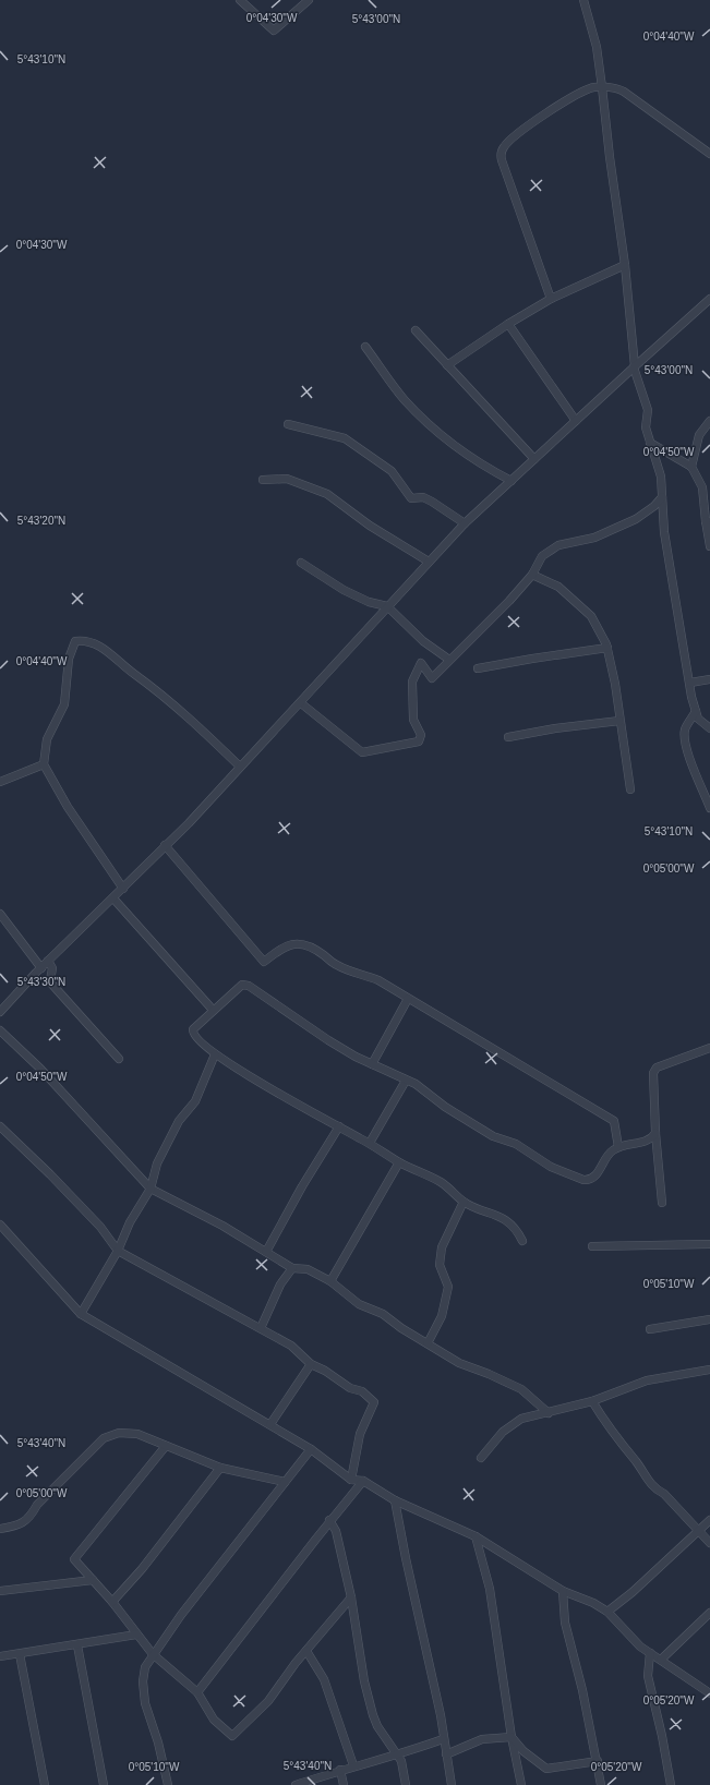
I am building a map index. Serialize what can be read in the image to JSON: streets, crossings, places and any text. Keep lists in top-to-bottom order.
{
  "coordinates": [
    "0°04'30\"W",
    "5°43'00\"N",
    "0°04'40\"W",
    "5°43'10\"N",
    "0°04'50\"W",
    "5°43'20\"N",
    "0°05'00\"W",
    "5°43'30\"N",
    "0°05'10\"W",
    "5°43'40\"N",
    "0°05'20\"W"
  ]
}
